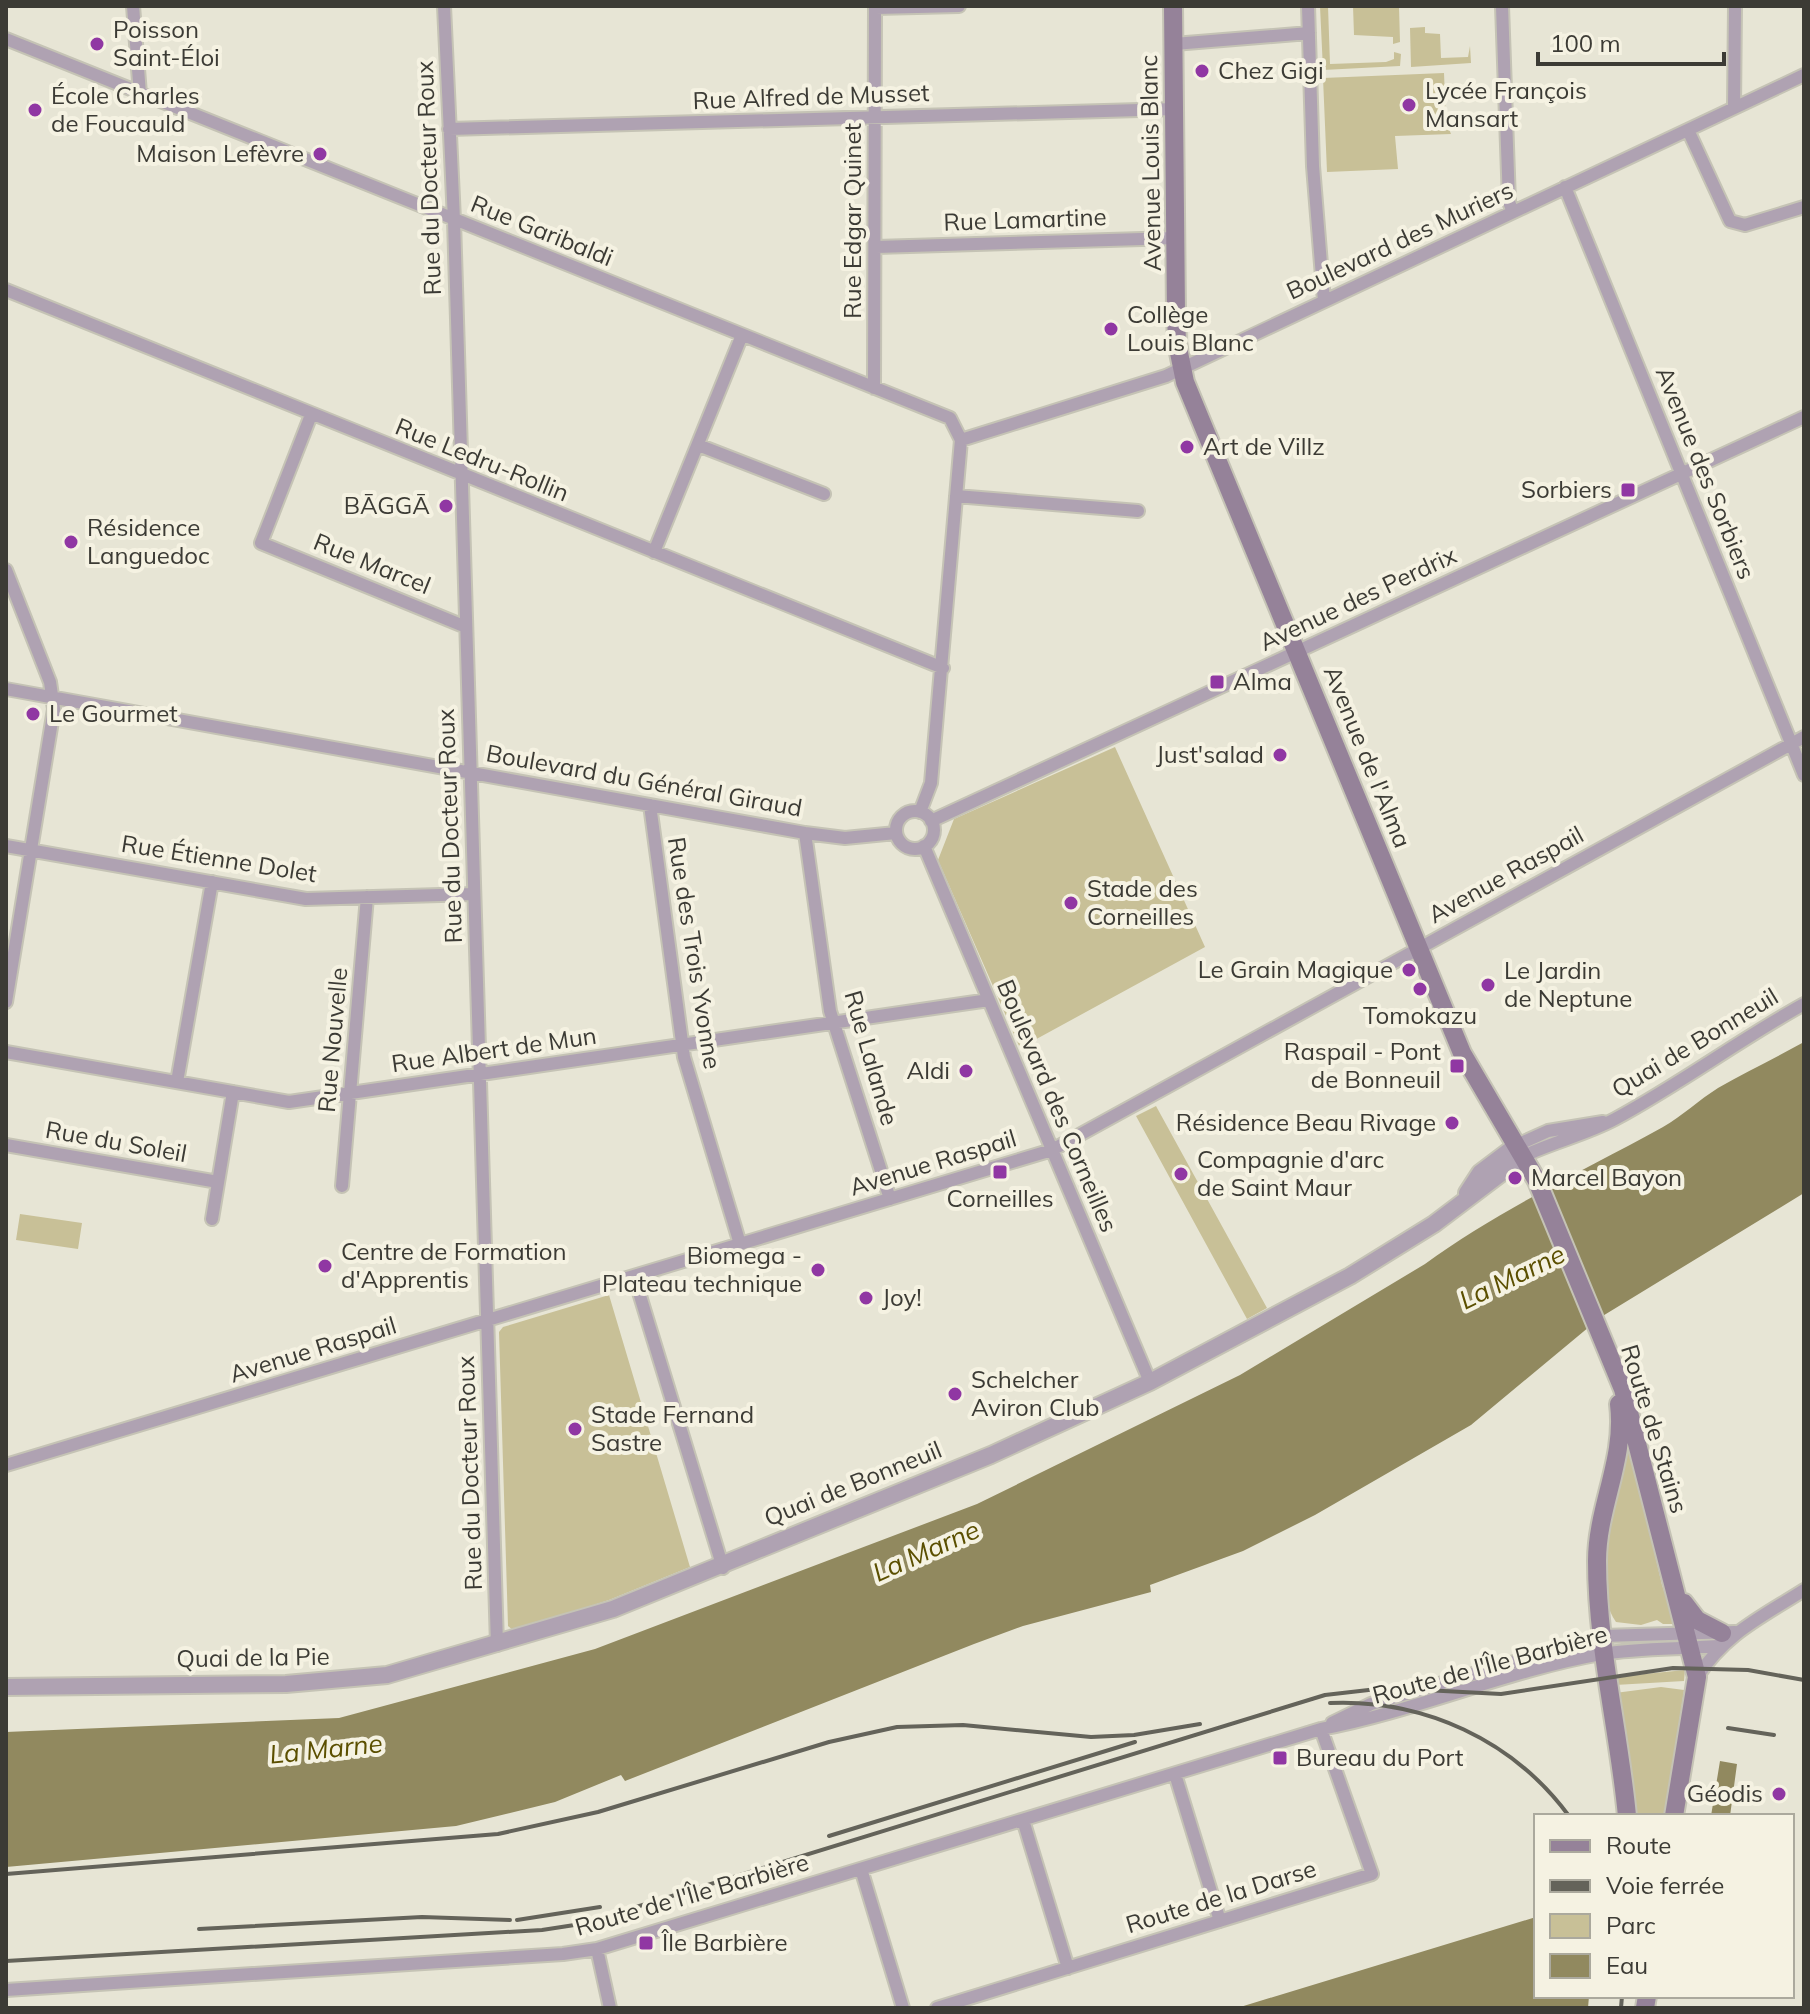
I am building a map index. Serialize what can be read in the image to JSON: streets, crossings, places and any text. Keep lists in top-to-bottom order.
{
  "streets": {
    "main road": ["Avenue Louis Blanc", "Avenue de l'Alma", "Route de Stains"],
    "street": [
      "Rue Alfred de Musset",
      "Rue du Docteur Roux",
      "Rue Lamartine",
      "Rue Edgar Quinet",
      "Rue Garibaldi",
      "Boulevard des Muriers",
      "Rue Ledru-Rollin",
      "Avenue des Sorbiers",
      "Rue Marcel",
      "Avenue des Perdrix",
      "Boulevard du Général Giraud",
      "Rue Étienne Dolet",
      "Avenue Raspail",
      "Rue des Trois Yvonne",
      "Rue Nouvelle",
      "Quai de Bonneuil",
      "Rue Albert de Mun",
      "Rue Lalande",
      "Boulevard des Corneilles",
      "Rue du Soleil",
      "Quai de la Pie",
      "Route de l'Île Barbière",
      "Route de la Darse"
    ]
  },
  "crossings": [
    ["Rue Alfred de Musset", "Avenue Louis Blanc"],
    ["Rue Alfred de Musset", "Rue du Docteur Roux"],
    ["Rue Alfred de Musset", "Rue Edgar Quinet"],
    ["Avenue Louis Blanc", "Rue Lamartine"],
    ["Avenue Louis Blanc", "Boulevard des Muriers"],
    ["Avenue Louis Blanc", "Avenue de l'Alma"],
    ["Rue du Docteur Roux", "Rue Garibaldi"],
    ["Rue du Docteur Roux", "Rue Ledru-Rollin"],
    ["Rue du Docteur Roux", "Rue Marcel"],
    ["Rue du Docteur Roux", "Boulevard du Général Giraud"],
    ["Rue du Docteur Roux", "Rue Étienne Dolet"],
    ["Rue du Docteur Roux", "Avenue Raspail"],
    ["Rue du Docteur Roux", "Quai de Bonneuil"],
    ["Rue du Docteur Roux", "Rue Albert de Mun"],
    ["Rue du Docteur Roux", "Quai de la Pie"],
    ["Rue Lamartine", "Rue Edgar Quinet"],
    ["Rue Edgar Quinet", "Rue Garibaldi"],
    ["Rue Garibaldi", "Boulevard des Muriers"],
    ["Boulevard des Muriers", "Avenue des Sorbiers"],
    ["Boulevard des Muriers", "Avenue de l'Alma"],
    ["Rue Ledru-Rollin", "Rue Marcel"],
    ["Avenue des Sorbiers", "Avenue des Perdrix"],
    ["Avenue des Sorbiers", "Avenue Raspail"],
    ["Avenue des Perdrix", "Avenue de l'Alma"],
    ["Avenue des Perdrix", "Boulevard du Général Giraud"],
    ["Avenue des Perdrix", "Boulevard des Corneilles"],
    ["Avenue de l'Alma", "Avenue Raspail"],
    ["Avenue de l'Alma", "Quai de Bonneuil"],
    ["Avenue de l'Alma", "Route de Stains"],
    ["Boulevard du Général Giraud", "Rue des Trois Yvonne"],
    ["Boulevard du Général Giraud", "Rue Lalande"],
    ["Boulevard du Général Giraud", "Boulevard des Corneilles"],
    ["Rue Étienne Dolet", "Rue Nouvelle"],
    ["Avenue Raspail", "Rue des Trois Yvonne"],
    ["Avenue Raspail", "Rue Lalande"],
    ["Avenue Raspail", "Boulevard des Corneilles"],
    ["Rue des Trois Yvonne", "Rue Albert de Mun"],
    ["Rue Nouvelle", "Rue Albert de Mun"],
    ["Quai de Bonneuil", "Boulevard des Corneilles"],
    ["Quai de Bonneuil", "Quai de la Pie"],
    ["Rue Albert de Mun", "Rue Lalande"],
    ["Rue Albert de Mun", "Boulevard des Corneilles"],
    ["Route de Stains", "Route de l'Île Barbière"],
    ["Route de l'Île Barbière", "Route de la Darse"]
  ],
  "water": ["La Marne"],
  "places": {
    "other": [
      "Poisson Saint-Éloi",
      "Chez Gigi",
      "Lycée François Mansart",
      "École Charles de Foucauld",
      "Maison Lefèvre",
      "Collège Louis Blanc",
      "Art de Villz",
      "BĀGGĀ",
      "Résidence Languedoc",
      "Le Gourmet",
      "Just'salad",
      "Stade des Corneilles",
      "Le Grain Magique",
      "Le Jardin de Neptune",
      "Tomokazu",
      "Aldi",
      "Résidence Beau Rivage",
      "Compagnie d'arc de Saint Maur",
      "Marcel Bayon",
      "Centre de Formation d'Apprentis",
      "Biomega - Plateau technique",
      "Joy!",
      "Schelcher Aviron Club",
      "Stade Fernand Sastre",
      "Géodis"
    ],
    "transit": [
      "Sorbiers",
      "Alma",
      "Raspail - Pont de Bonneuil",
      "Corneilles",
      "Bureau du Port",
      "Île Barbière"
    ]
  },
  "legend": [
    "Route",
    "Voie ferrée",
    "Parc",
    "Eau"
  ],
  "scale_bar": "100 m"
}
